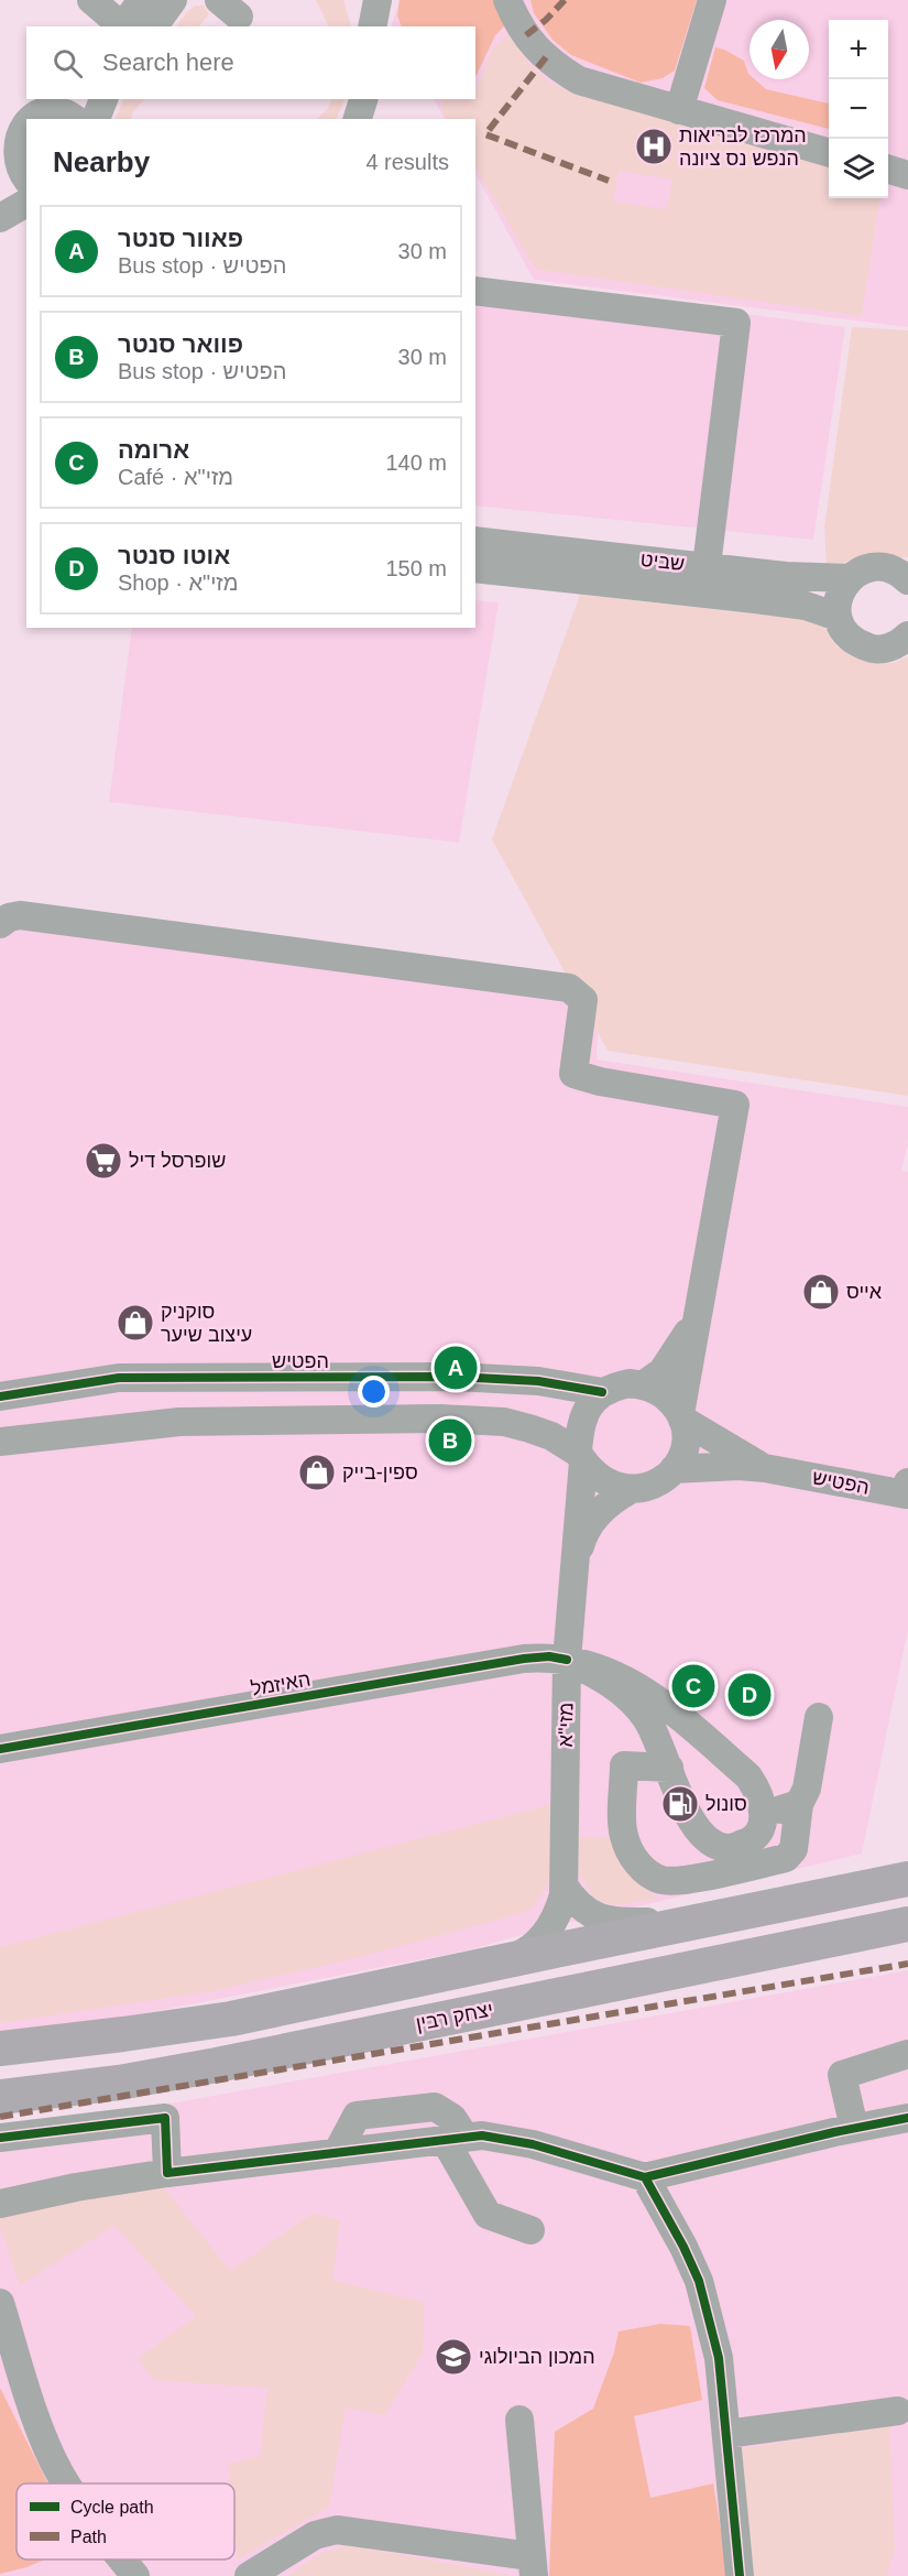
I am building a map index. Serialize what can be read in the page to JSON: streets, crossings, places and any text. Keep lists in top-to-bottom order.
{
  "streets": {
    "main road": ["יצחק רבין"],
    "street": [
      "שביט",
      "הפטיש",
      "האיזמל",
      "מזי\"א"
    ]
  },
  "crossings": [
    ["הפטיש", "מזי\"א"],
    ["האיזמל", "מזי\"א"]
  ],
  "places": {
    "hospital": ["המרכז לבריאות הנפש נס ציונה"],
    "supermarket": ["שופרסל דיל"],
    "shop": ["אייס", "סוקניק עיצוב שיער", "ספין-בייק"],
    "fuel station": ["סונול"],
    "school or university": ["המכון הביולוגי"]
  },
  "legend": ["Cycle path", "Path"],
  "north": "bottom",
  "page": {
    "map_buttons": ["+", "−"],
    "search": "Search here",
    "heading": ["Nearby", "4 results"],
    "list": [
      {
        "mark": "A",
        "name": "פאוור סנטר",
        "note": "Bus stop · הפטיש",
        "value": "30 m"
      },
      {
        "mark": "B",
        "name": "פוואר סנטר",
        "note": "Bus stop · הפטיש",
        "value": "30 m"
      },
      {
        "mark": "C",
        "name": "ארומה",
        "note": "Café · מזי\"א",
        "value": "140 m"
      },
      {
        "mark": "D",
        "name": "אוטו סנטר",
        "note": "Shop · מזי\"א",
        "value": "150 m"
      }
    ],
    "pins": [
      "A",
      "B",
      "C",
      "D"
    ]
  }
}
